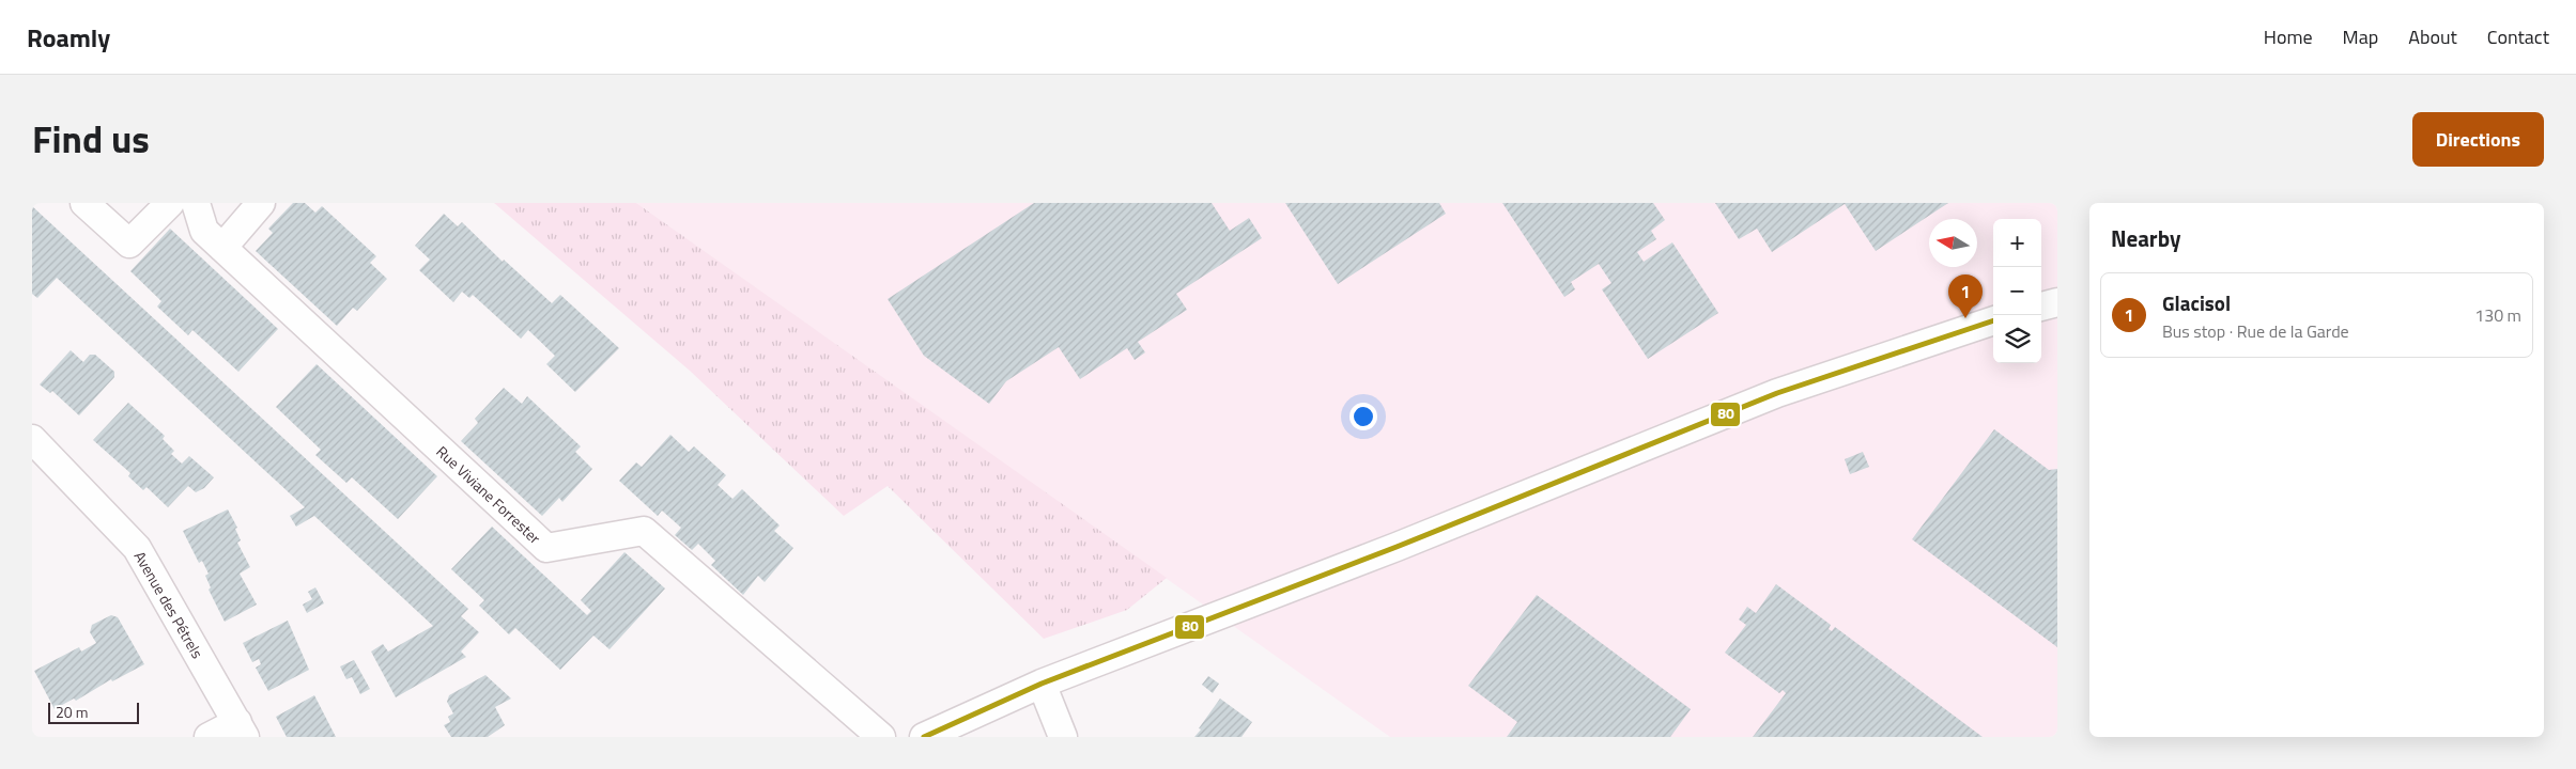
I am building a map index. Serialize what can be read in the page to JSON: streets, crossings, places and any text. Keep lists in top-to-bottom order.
{
  "streets": {
    "street": ["Rue Viviane Forrester", "Avenue des Pétrels"]
  },
  "lines": ["transit line 80"],
  "scale_bar": "20 m",
  "north": "left",
  "page": {
    "header": "Roamly",
    "nav": [
      "Home",
      "Map",
      "About",
      "Contact"
    ],
    "title": "Find us",
    "buttons": "Directions",
    "heading": "Nearby",
    "map_buttons": ["+", "−"],
    "list": [
      {
        "mark": "1",
        "name": "Glacisol",
        "note": "Bus stop · Rue de la Garde",
        "value": "130 m"
      }
    ],
    "pins": "1",
    "scale": "20 m"
  }
}
